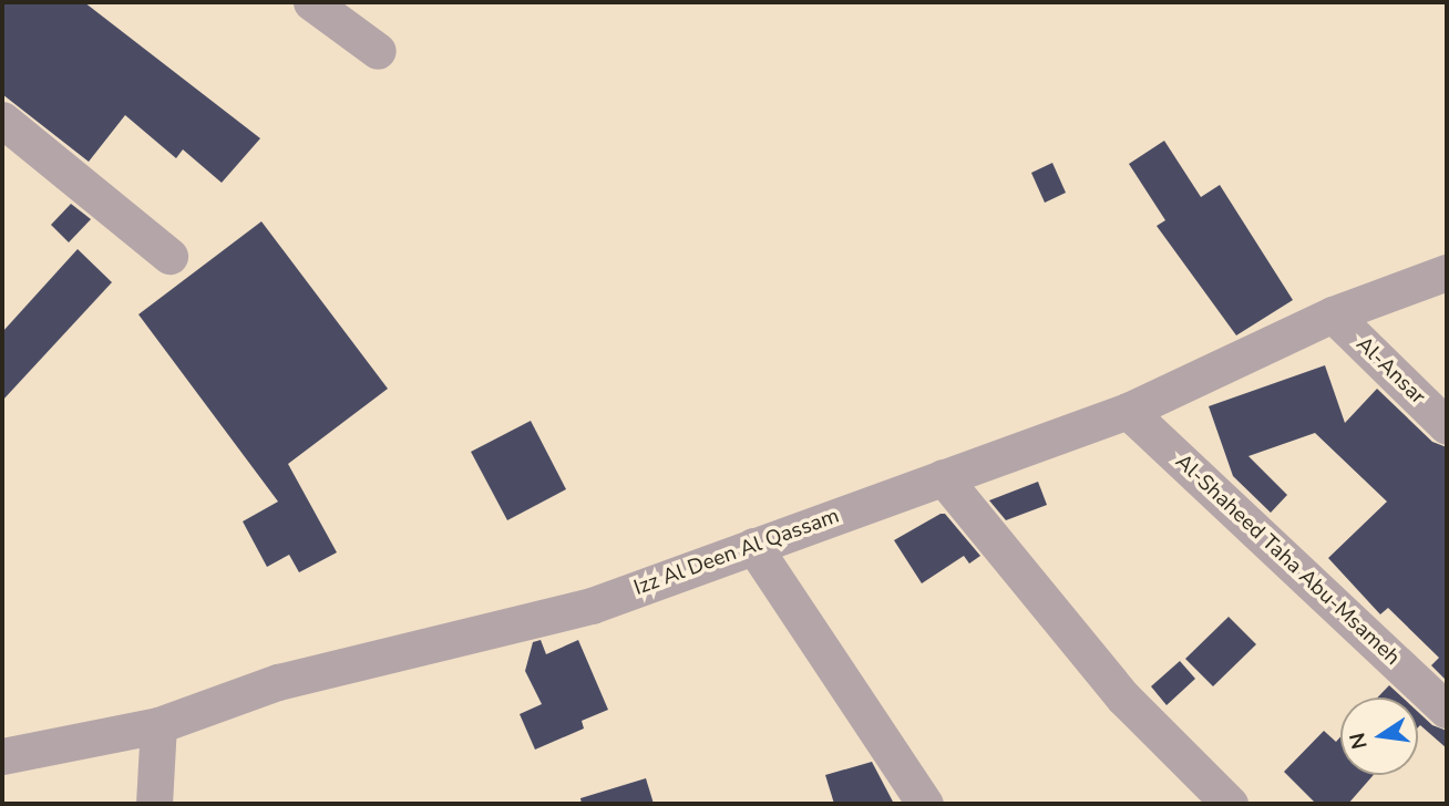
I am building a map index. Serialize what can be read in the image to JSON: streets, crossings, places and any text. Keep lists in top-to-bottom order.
{
  "streets": {
    "street": ["Al-Ansar", "Izz Al Deen Al Qassam", "Al-Shaheed Taha Abu-Msameh"]
  },
  "crossings": [
    ["Al-Ansar", "Izz Al Deen Al Qassam"],
    ["Izz Al Deen Al Qassam", "Al-Shaheed Taha Abu-Msameh"]
  ],
  "north": "left"
}
